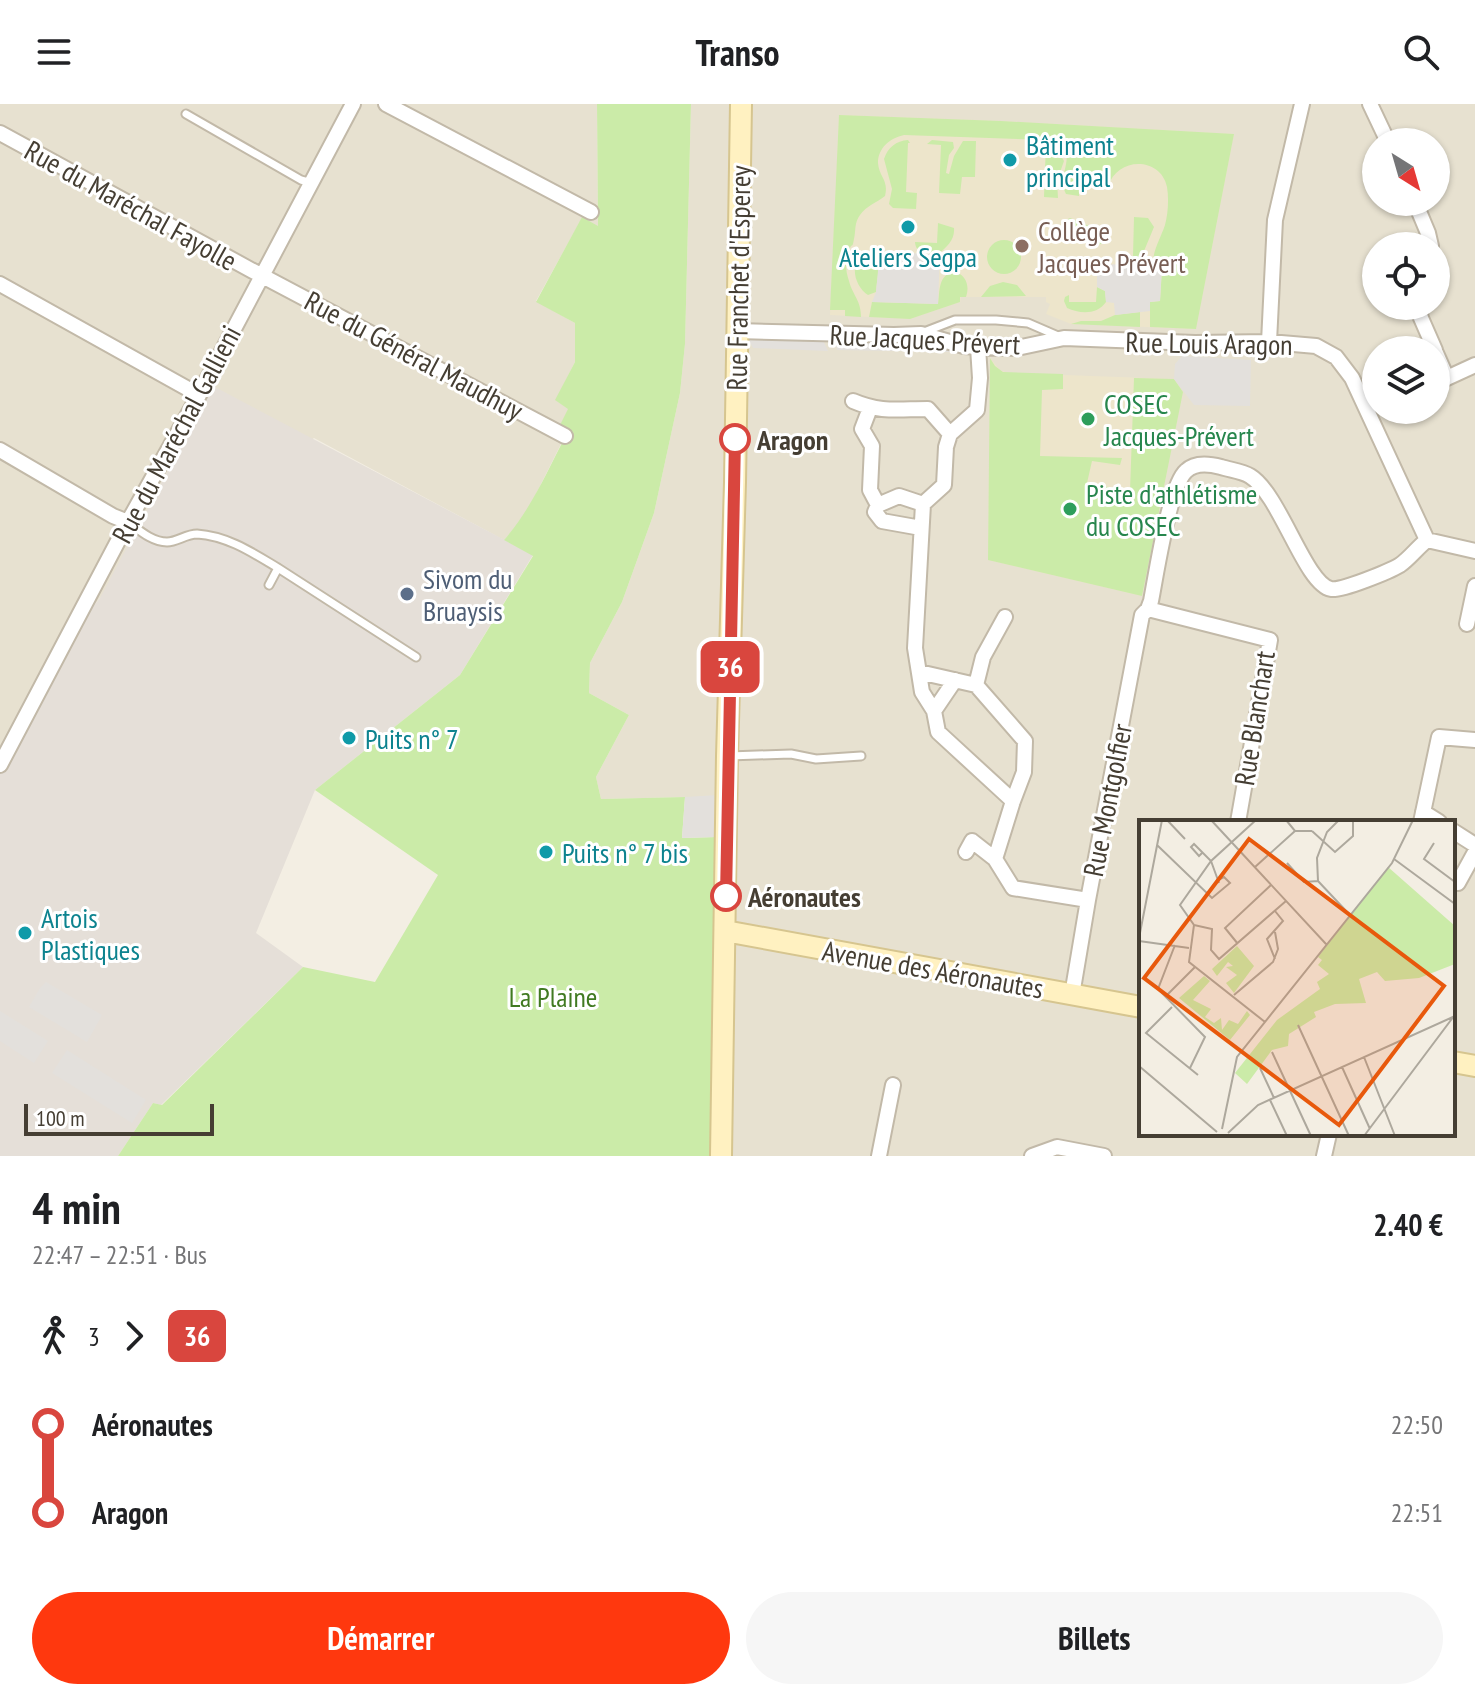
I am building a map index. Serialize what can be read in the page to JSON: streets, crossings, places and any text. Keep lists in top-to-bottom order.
{
  "streets": {
    "street": [
      "Rue du Maréchal Fayolle",
      "Rue Franchet d'Esperey",
      "Rue Jacques Prévert",
      "Rue Louis Aragon",
      "Rue du Général Maudhuy",
      "Rue du Maréchal Gallieni",
      "Rue Blanchart",
      "Rue Montgolfier",
      "Avenue des Aéronautes"
    ]
  },
  "crossings": [
    ["Rue du Maréchal Fayolle", "Rue du Général Maudhuy"],
    ["Rue du Maréchal Fayolle", "Rue du Maréchal Gallieni"],
    ["Rue Franchet d'Esperey", "Rue Jacques Prévert"],
    ["Rue Franchet d'Esperey", "Avenue des Aéronautes"],
    ["Rue Jacques Prévert", "Rue Louis Aragon"],
    ["Rue Louis Aragon", "Rue Montgolfier"],
    ["Rue du Général Maudhuy", "Rue du Maréchal Gallieni"],
    ["Rue Blanchart", "Rue Montgolfier"],
    ["Rue Montgolfier", "Avenue des Aéronautes"]
  ],
  "parks": ["La Plaine"],
  "places": [
    "Bâtiment principal",
    "Ateliers Segpa",
    "Collège Jacques Prévert",
    "COSEC Jacques-Prévert",
    "Aragon",
    "Piste d'athlétisme du COSEC",
    "Sivom du Bruaysis",
    "Puits n° 7",
    "Puits n° 7 bis",
    "Aéronautes",
    "Artois Plastiques"
  ],
  "lines": ["bus line 36"],
  "scale_bar": "100 m",
  "north": "bottom right",
  "page": {
    "header": "Transo",
    "on_map": "36",
    "scale": "100 m",
    "heading": ["4 min", "22:47 – 22:51 · Bus", "2.40 €"],
    "legs": ["3", "36"],
    "list": [
      {
        "name": "Aéronautes",
        "value": "22:50"
      },
      {
        "name": "Aragon",
        "value": "22:51"
      }
    ],
    "buttons": ["Démarrer", "Billets"]
  }
}
